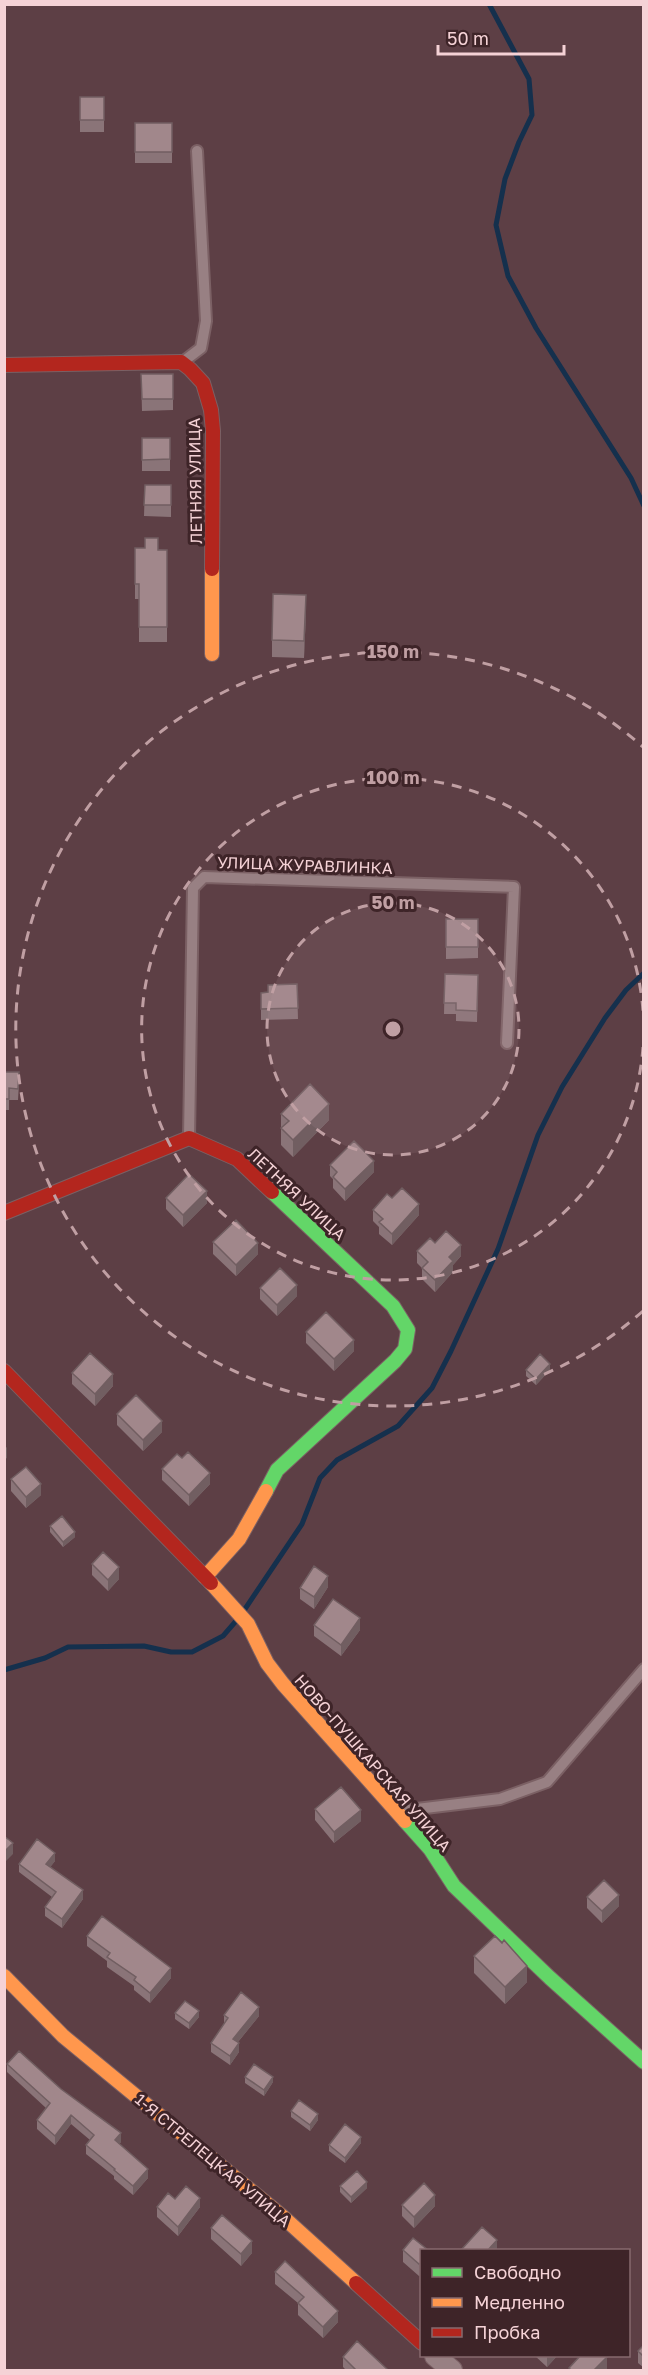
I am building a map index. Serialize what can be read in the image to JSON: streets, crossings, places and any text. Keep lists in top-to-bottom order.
{
  "streets": {
    "street": ["ЛЕТНЯЯ УЛИЦА", "НОВО-ПУШКАРСКАЯ УЛИЦА", "1-Я СТРЕЛЕЦКАЯ УЛИЦА"],
    "lane": ["УЛИЦА ЖУРАВЛИНКА"]
  },
  "crossings": [
    ["ЛЕТНЯЯ УЛИЦА", "УЛИЦА ЖУРАВЛИНКА"],
    ["ЛЕТНЯЯ УЛИЦА", "НОВО-ПУШКАРСКАЯ УЛИЦА"]
  ],
  "legend": ["Свободно", "Медленно", "Пробка"],
  "scale_bar": "50 m",
  "rings": ["150 m", "100 m", "50 m"]
}
